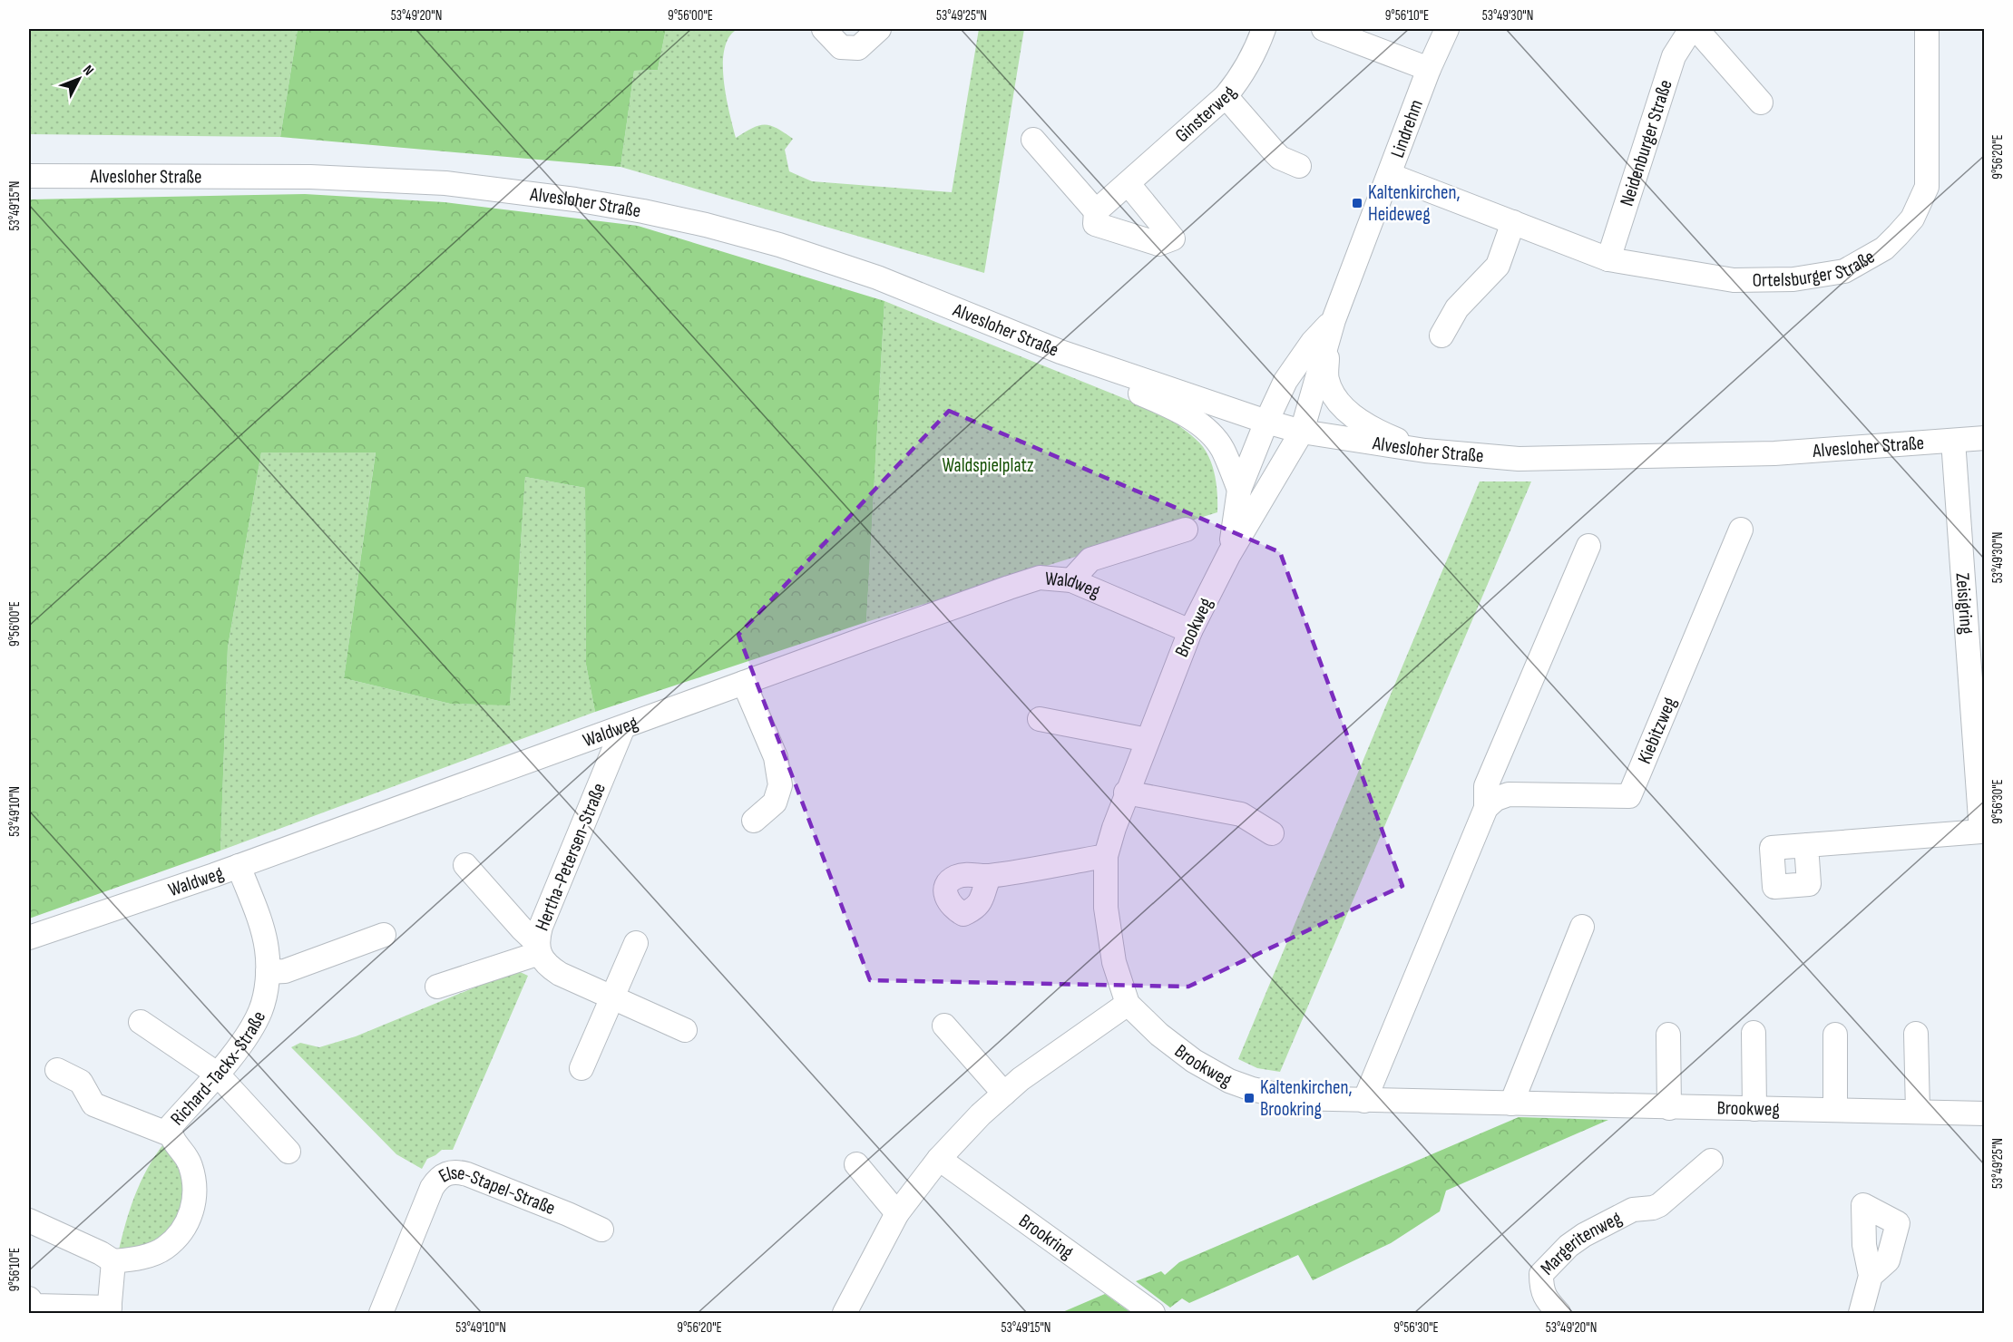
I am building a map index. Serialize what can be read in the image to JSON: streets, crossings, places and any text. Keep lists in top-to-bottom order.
{
  "streets": {
    "street": [
      "Ginsterweg",
      "Lindrehm",
      "Neidenburger Straße",
      "Alvesloher Straße",
      "Ortelsburger Straße",
      "Waldweg",
      "Zeisigring",
      "Brookweg",
      "Kiebitzweg",
      "Hertha-Petersen-Straße",
      "Richard-Tackx-Straße",
      "Else-Stapel-Straße",
      "Brookring",
      "Margeritenweg"
    ]
  },
  "crossings": [
    ["Lindrehm", "Alvesloher Straße"],
    ["Lindrehm", "Ortelsburger Straße"],
    ["Lindrehm", "Brookweg"],
    ["Neidenburger Straße", "Ortelsburger Straße"],
    ["Alvesloher Straße", "Zeisigring"],
    ["Alvesloher Straße", "Brookweg"],
    ["Waldweg", "Brookweg"],
    ["Waldweg", "Hertha-Petersen-Straße"],
    ["Waldweg", "Richard-Tackx-Straße"]
  ],
  "parks": ["Waldspielplatz"],
  "places": {
    "transit": ["Kaltenkirchen, Heideweg", "Kaltenkirchen, Brookring"]
  },
  "north": "top right",
  "coordinates": [
    "53°49'20\"N",
    "9°56'00\"E",
    "53°49'25\"N",
    "9°56'10\"E",
    "53°49'30\"N",
    "9°56'20\"E",
    "53°49'15\"N",
    "9°56'30\"E",
    "53°49'10\"N"
  ]
}
